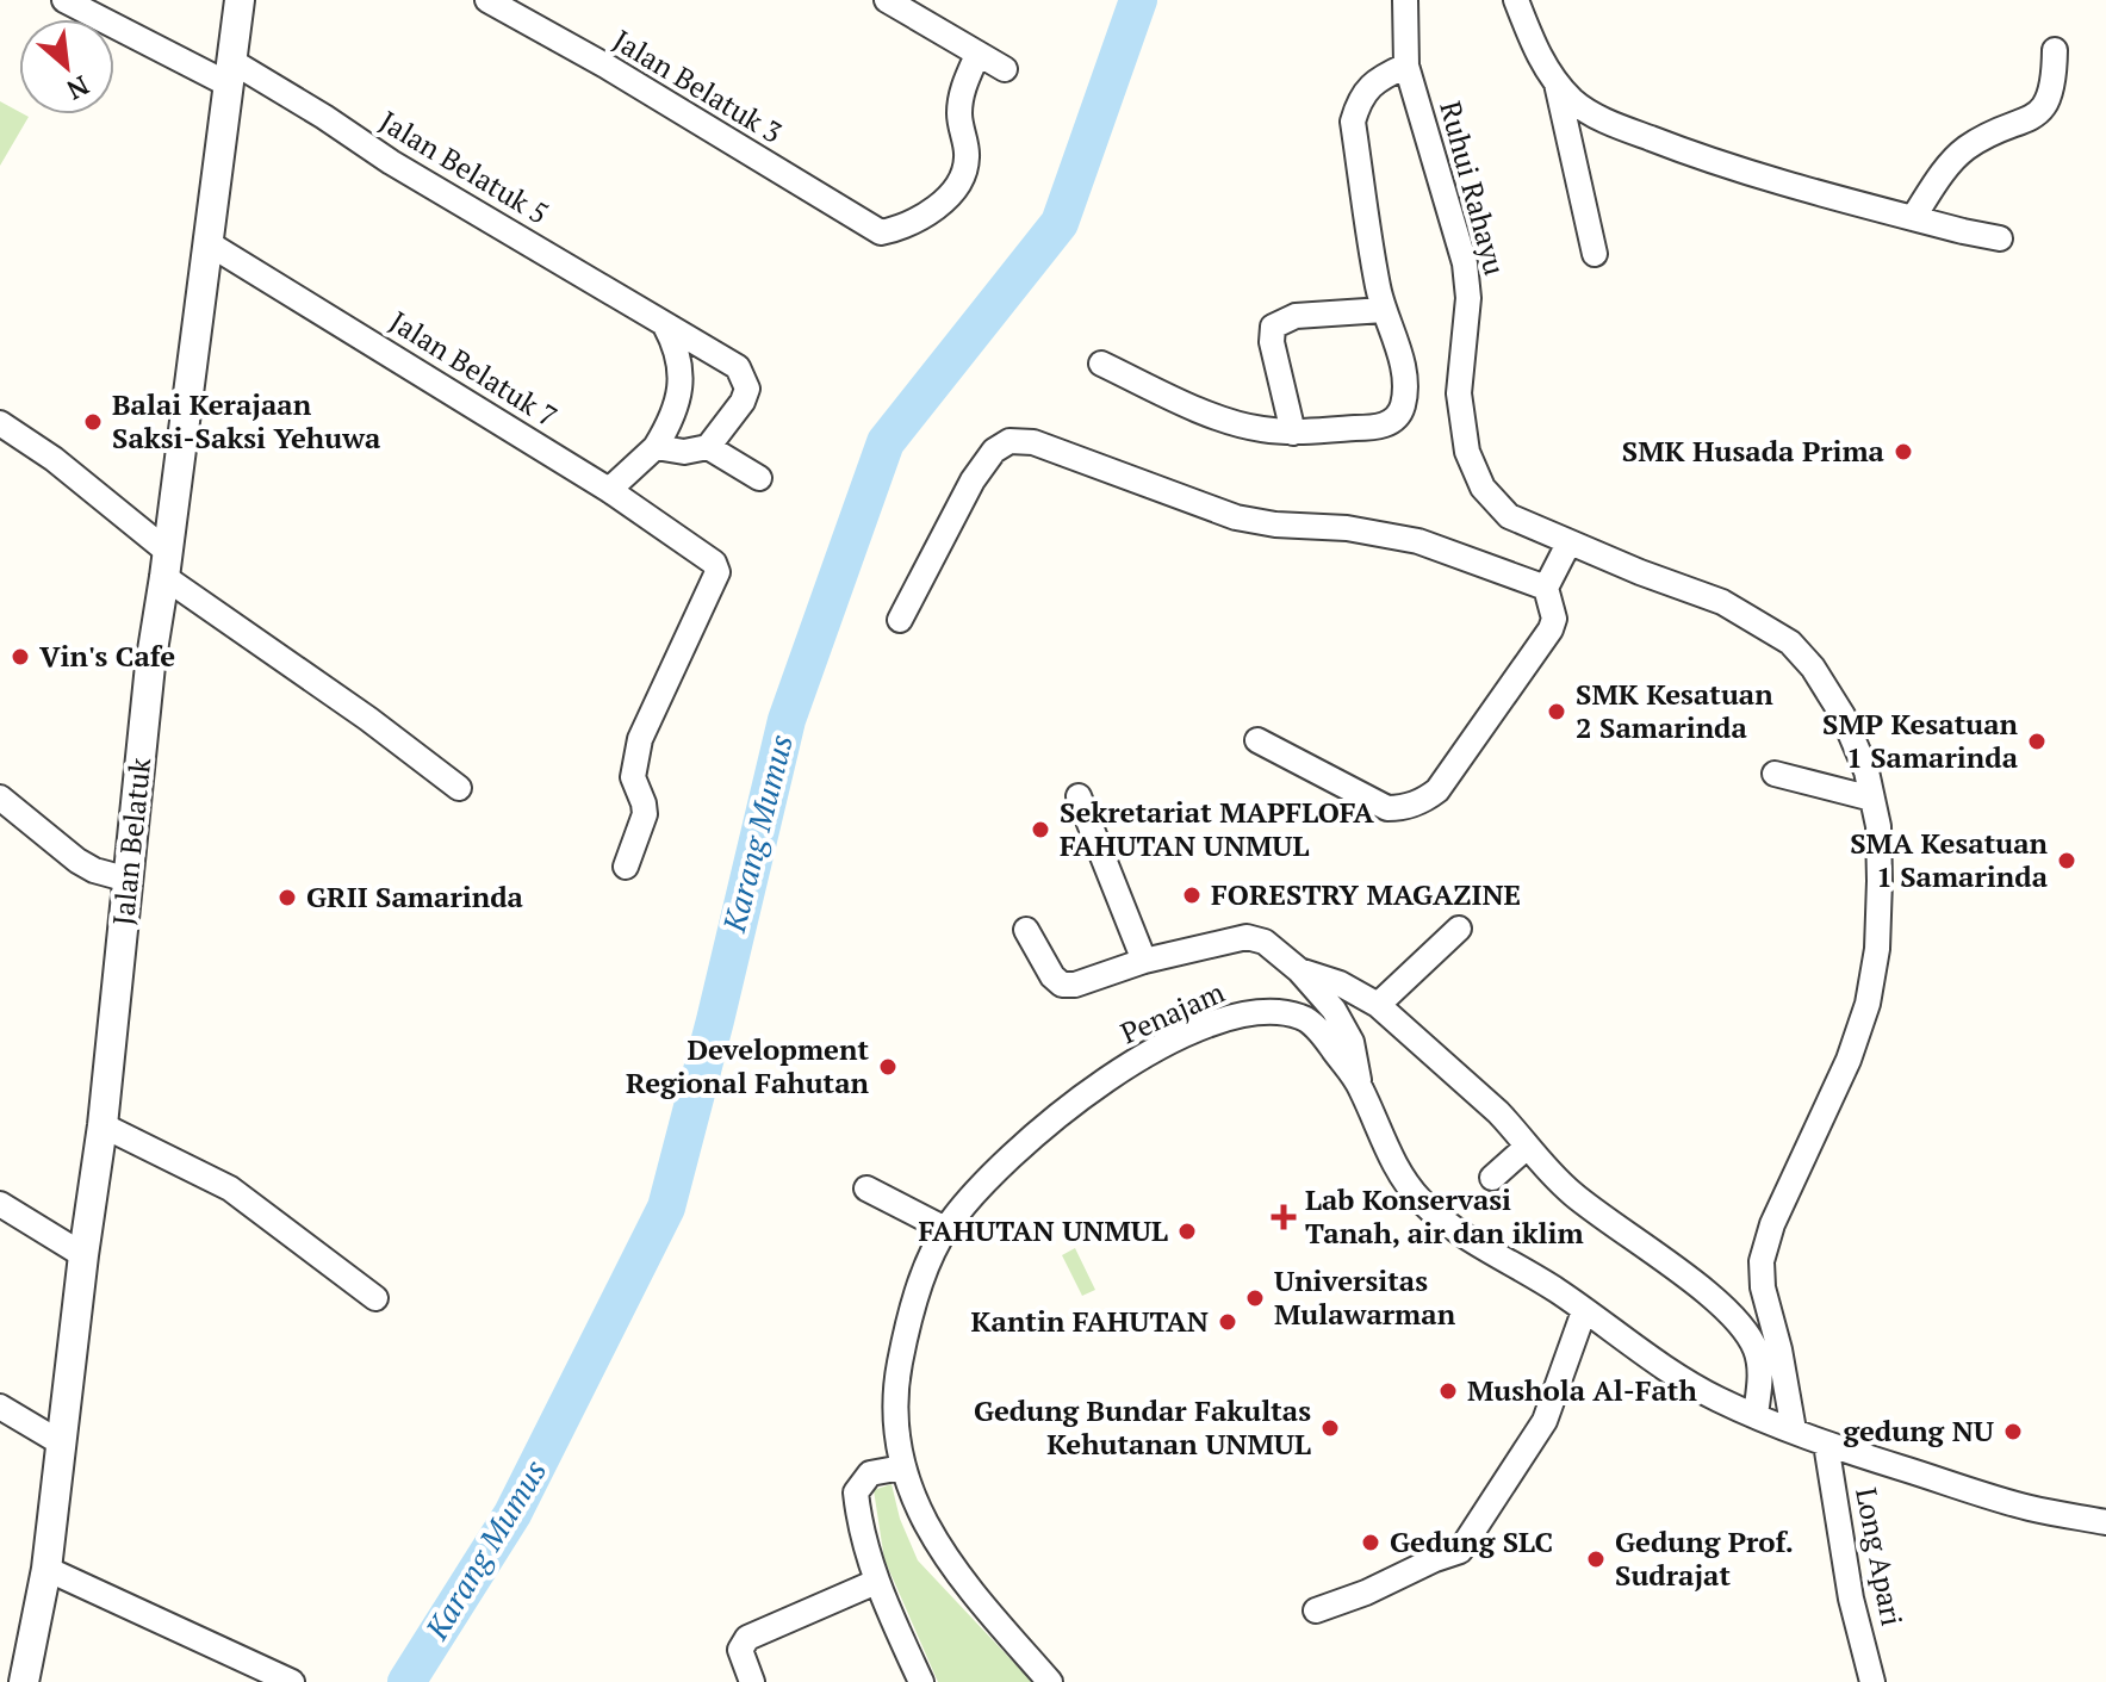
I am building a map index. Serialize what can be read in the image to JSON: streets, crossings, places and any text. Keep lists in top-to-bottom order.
{
  "streets": {
    "street": [
      "Jalan Belatuk 3",
      "Jalan Belatuk 5",
      "Ruhui Rahayu",
      "Jalan Belatuk 7",
      "Jalan Belatuk",
      "Penajam",
      "Long Apari"
    ]
  },
  "crossings": [
    ["Jalan Belatuk 5", "Jalan Belatuk"],
    ["Ruhui Rahayu", "Penajam"],
    ["Jalan Belatuk 7", "Jalan Belatuk"],
    ["Penajam", "Long Apari"]
  ],
  "water": ["Karang Mumus"],
  "places": {
    "other": [
      "Balai Kerajaan Saksi-Saksi Yehuwa",
      "SMK Husada Prima",
      "Vin's Cafe",
      "SMK Kesatuan 2 Samarinda",
      "SMP Kesatuan 1 Samarinda",
      "Sekretariat MAPFLOFA FAHUTAN UNMUL",
      "SMA Kesatuan 1 Samarinda",
      "FORESTRY MAGAZINE",
      "GRII Samarinda",
      "Development Regional Fahutan",
      "FAHUTAN UNMUL",
      "Universitas Mulawarman",
      "Kantin FAHUTAN",
      "Mushola Al-Fath",
      "Gedung Bundar Fakultas Kehutanan UNMUL",
      "gedung NU",
      "Gedung SLC",
      "Gedung Prof. Sudrajat"
    ],
    "health": ["Lab Konservasi Tanah, air dan iklim"]
  },
  "north": "bottom right"
}
